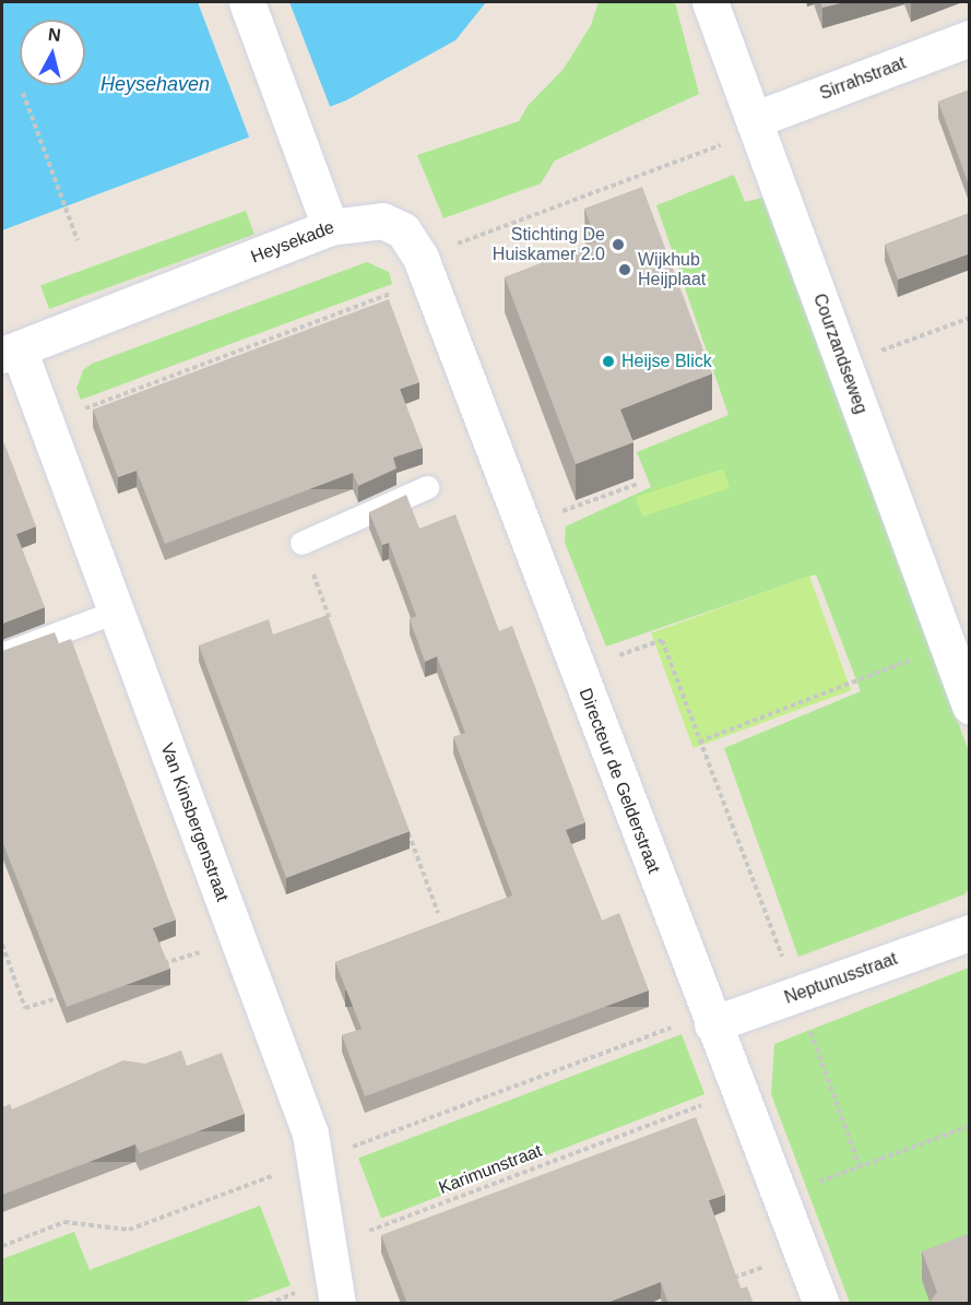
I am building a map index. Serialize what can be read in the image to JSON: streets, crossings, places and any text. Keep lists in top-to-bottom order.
{
  "streets": {
    "street": [
      "Sirrahstraat",
      "Heysekade",
      "Courzandseweg",
      "Directeur de Gelderstraat",
      "Van Kinsbergenstraat",
      "Neptunusstraat"
    ],
    "path": ["Karimunstraat"]
  },
  "crossings": [
    ["Sirrahstraat", "Courzandseweg"],
    ["Heysekade", "Directeur de Gelderstraat"],
    ["Heysekade", "Van Kinsbergenstraat"],
    ["Directeur de Gelderstraat", "Neptunusstraat"],
    ["Directeur de Gelderstraat", "Karimunstraat"],
    ["Van Kinsbergenstraat", "Karimunstraat"]
  ],
  "water": ["Heysehaven"],
  "places": ["Stichting De Huiskamer 2.0", "Wijkhub Heijplaat", "Heijse Blick"],
  "north": "top"
}
